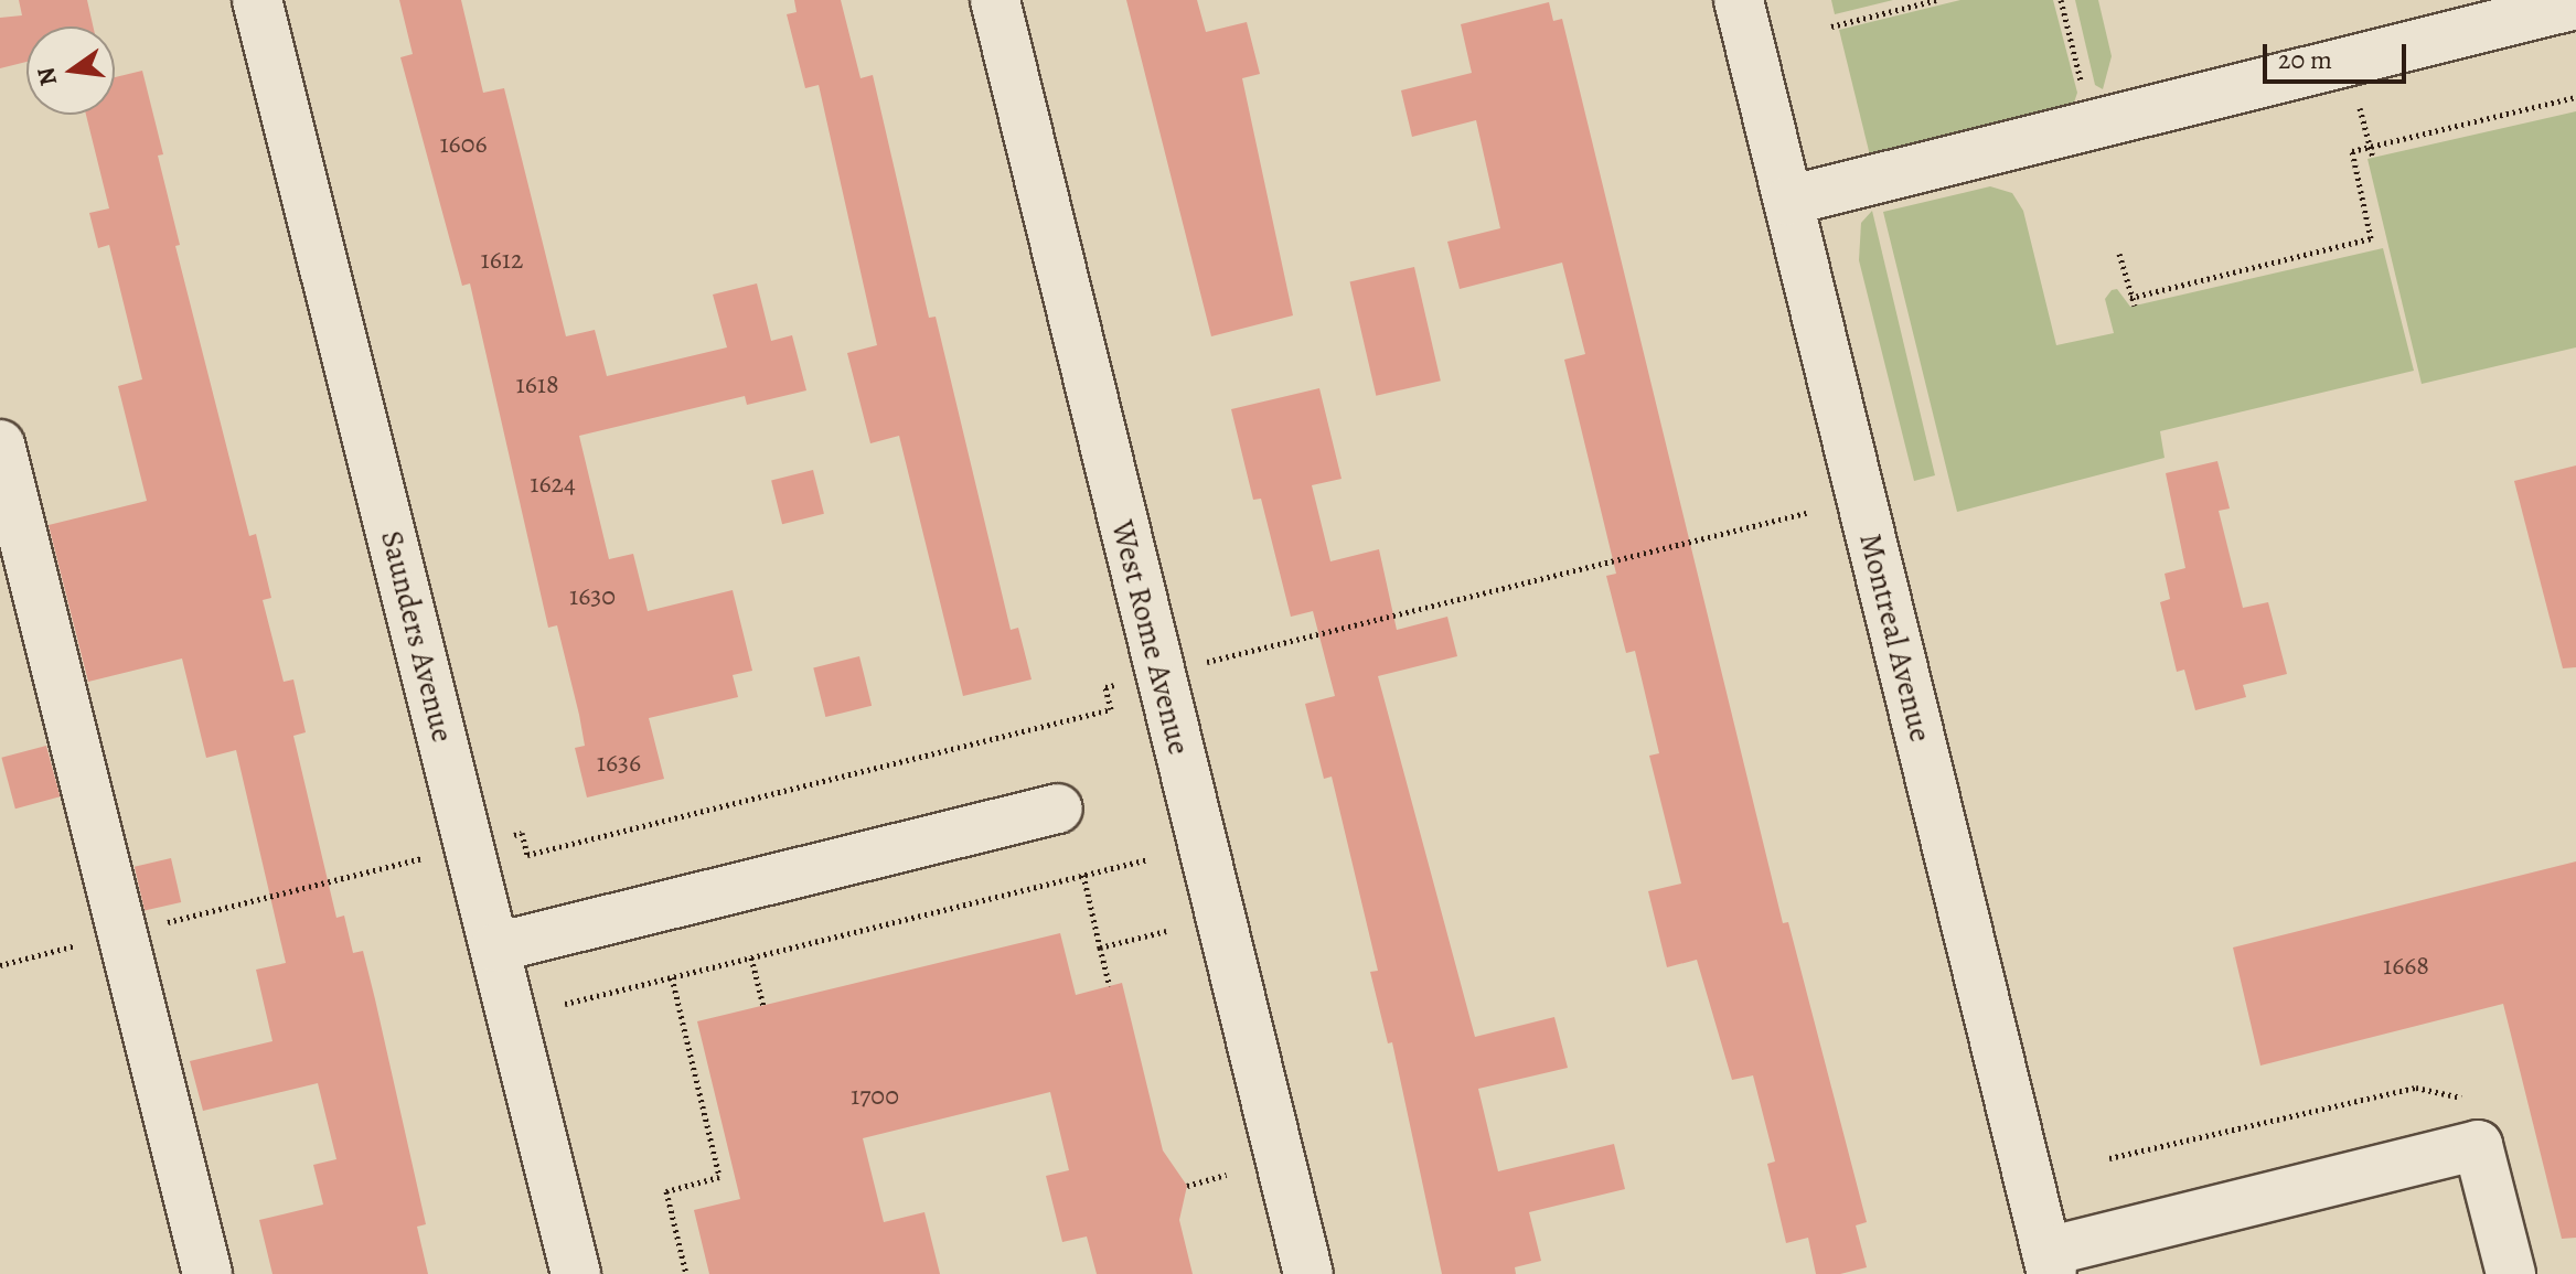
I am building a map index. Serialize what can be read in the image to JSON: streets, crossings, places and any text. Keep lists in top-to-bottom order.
{
  "streets": {
    "street": ["Saunders Avenue", "West Rome Avenue", "Montreal Avenue"]
  },
  "house_numbers": [
    "1606",
    "1612",
    "1618",
    "1624",
    "1630",
    "1636",
    "1668",
    "1700"
  ],
  "scale_bar": "20 m",
  "north": "left"
}
